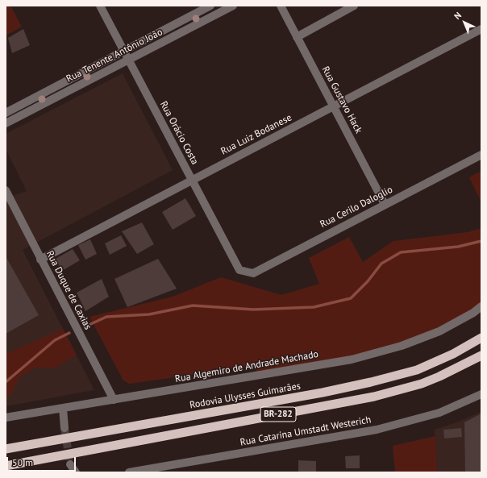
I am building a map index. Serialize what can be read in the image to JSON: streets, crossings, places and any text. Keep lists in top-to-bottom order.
{
  "streets": {
    "highway": ["Rodovia Ulysses Guimarães", "BR-282"],
    "street": [
      "Rua Tenente Antônio João",
      "Rua Gustavo Hack",
      "Rua Orácio Costa",
      "Rua Luiz Bodanese",
      "Rua Cerilo Daloglio",
      "Rua Duque de Caxias",
      "Rua Algemiro de Andrade Machado",
      "Rua Catarina Umstadt Westerich"
    ]
  },
  "crossings": [
    ["Rua Tenente Antônio João", "Rua Orácio Costa"],
    ["Rua Gustavo Hack", "Rua Luiz Bodanese"],
    ["Rua Gustavo Hack", "Rua Cerilo Daloglio"],
    ["Rua Orácio Costa", "Rua Luiz Bodanese"],
    ["Rua Orácio Costa", "Rua Cerilo Daloglio"],
    ["Rua Luiz Bodanese", "Rua Duque de Caxias"],
    ["Rua Duque de Caxias", "Rua Algemiro de Andrade Machado"]
  ],
  "scale_bar": "50 m",
  "north": "top left"
}
